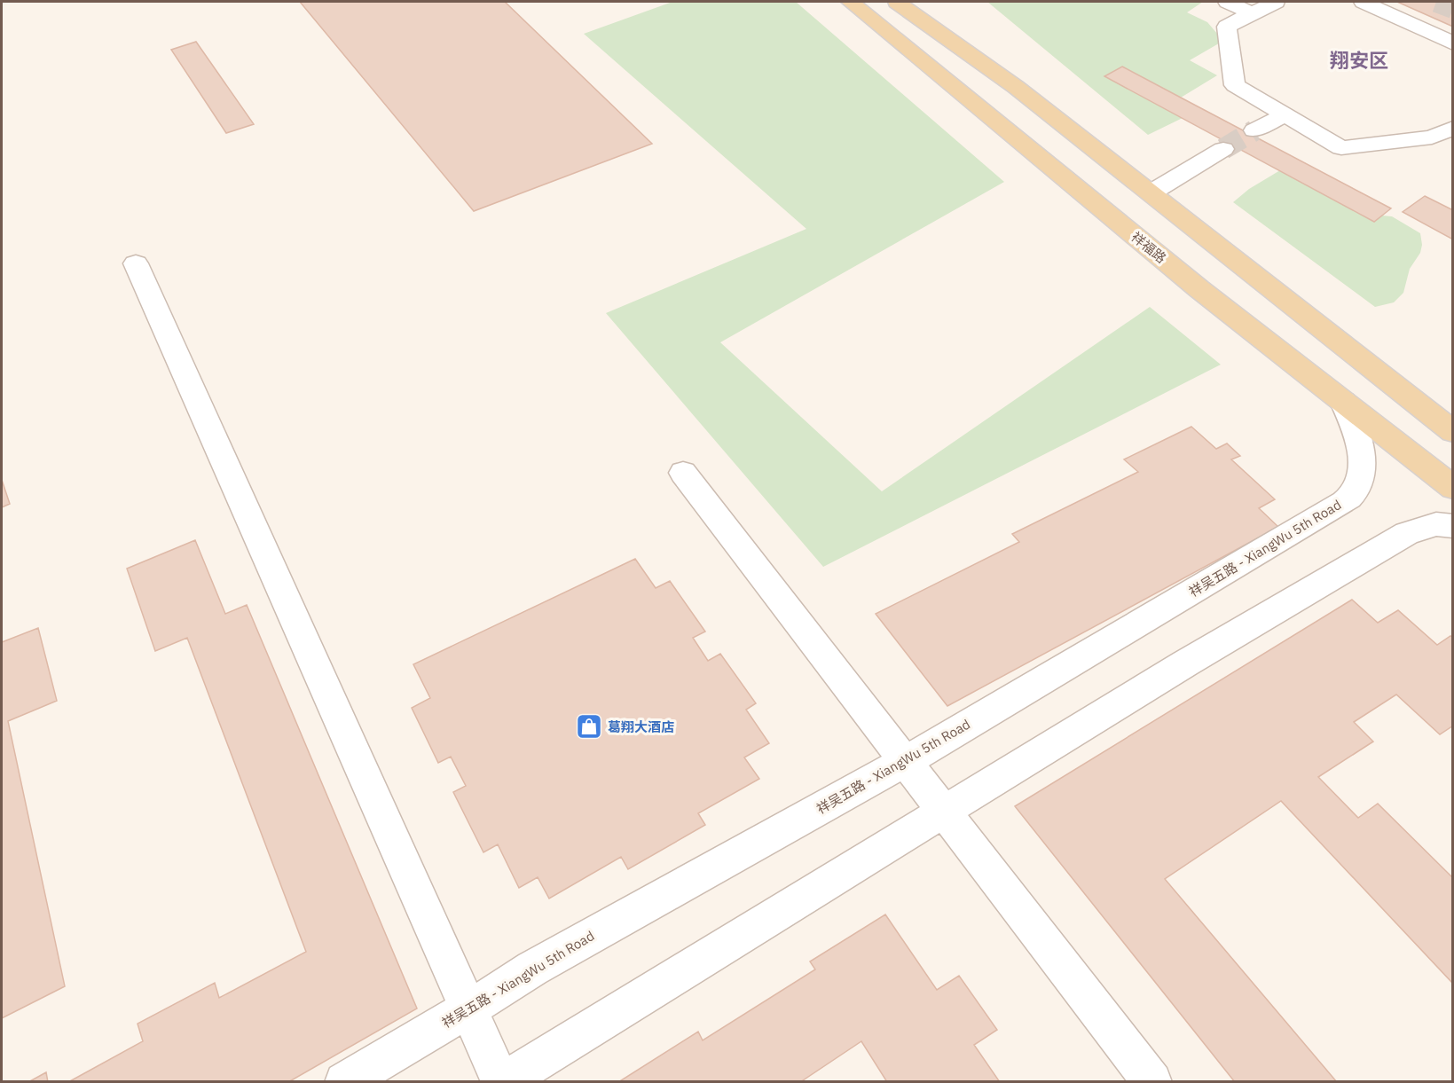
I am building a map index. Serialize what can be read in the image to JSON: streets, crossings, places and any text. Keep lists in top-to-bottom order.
{
  "streets": {
    "main road": ["祥福路"],
    "street": ["祥吴五路 - XiangWu 5th Road"]
  },
  "crossings": [
    ["祥福路", "祥吴五路 - XiangWu 5th Road"]
  ],
  "districts": ["翔安区"],
  "places": {
    "shop": ["葛翔大酒店"]
  }
}
